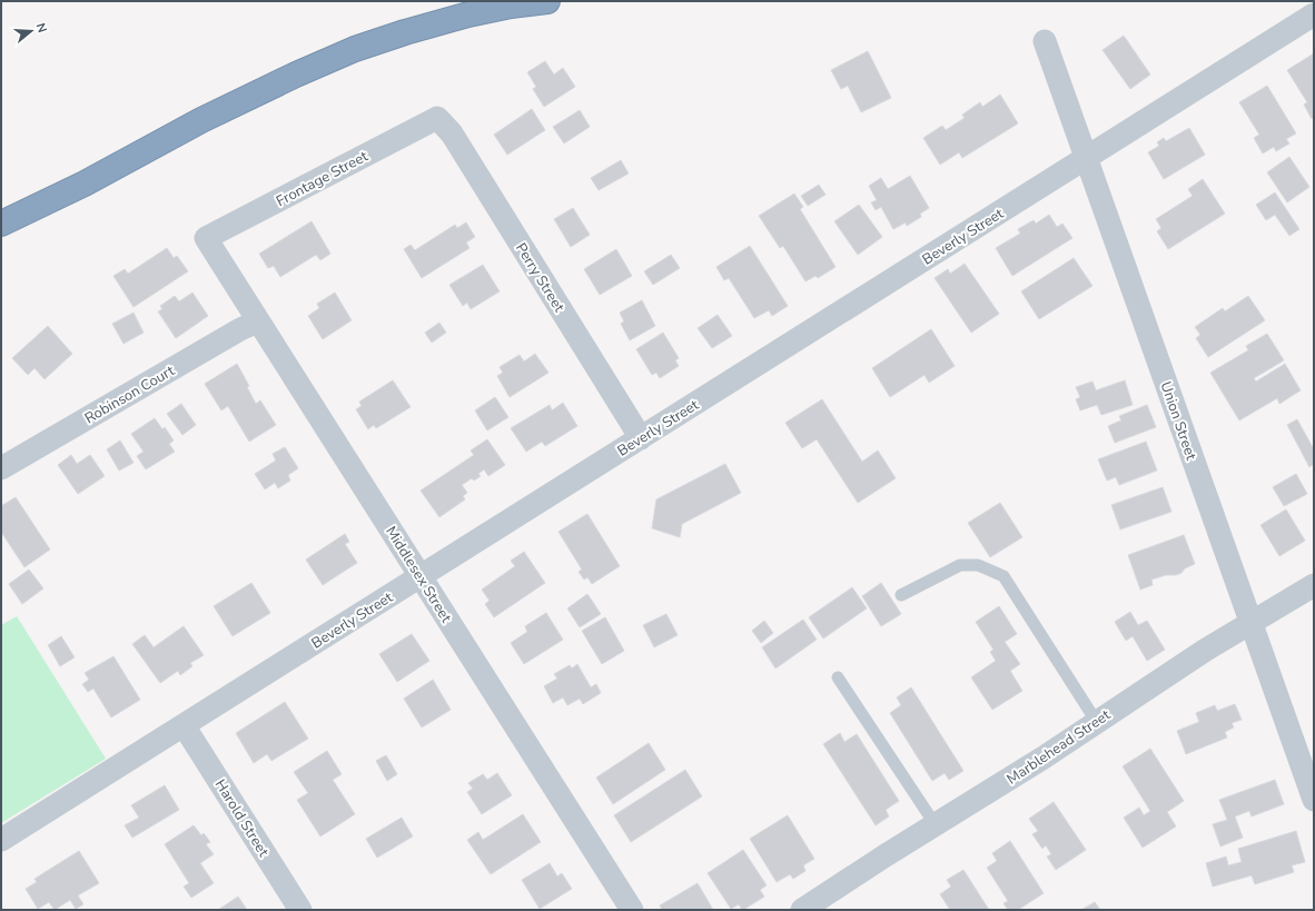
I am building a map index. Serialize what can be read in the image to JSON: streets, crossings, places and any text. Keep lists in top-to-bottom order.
{
  "streets": {
    "street": [
      "Frontage Street",
      "Beverly Street",
      "Perry Street",
      "Robinson Court",
      "Union Street",
      "Middlesex Street",
      "Marblehead Street",
      "Harold Street"
    ]
  },
  "crossings": [
    ["Frontage Street", "Perry Street"],
    ["Frontage Street", "Middlesex Street"],
    ["Beverly Street", "Perry Street"],
    ["Beverly Street", "Union Street"],
    ["Beverly Street", "Middlesex Street"],
    ["Beverly Street", "Harold Street"],
    ["Robinson Court", "Middlesex Street"],
    ["Union Street", "Marblehead Street"]
  ],
  "north": "right"
}
